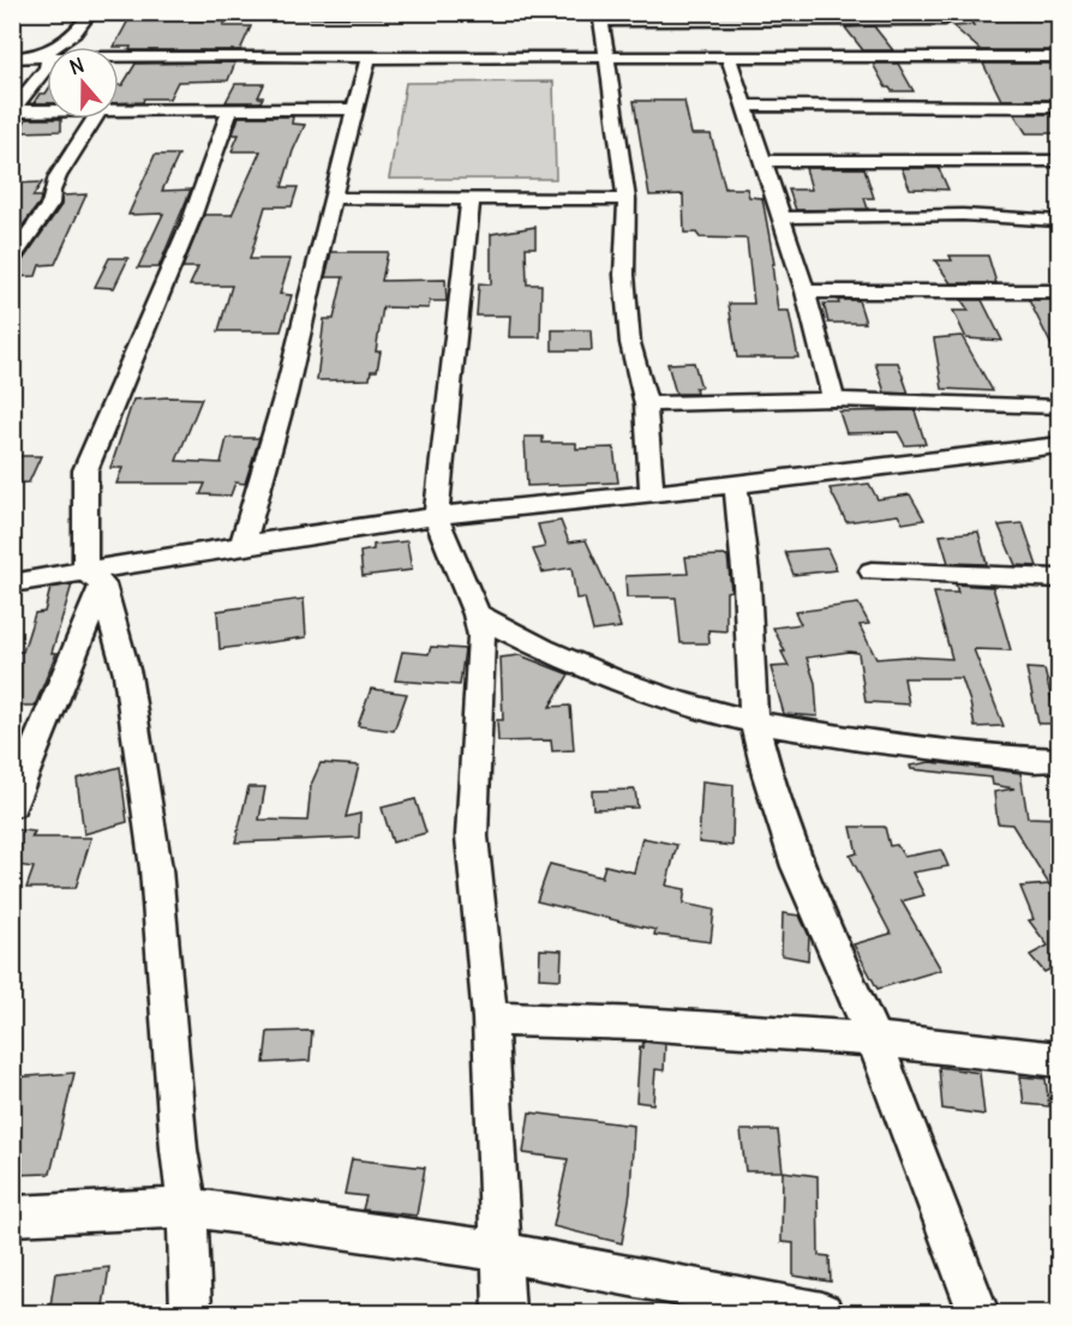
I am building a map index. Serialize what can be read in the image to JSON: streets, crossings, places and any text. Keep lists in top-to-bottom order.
{
  "north": "top"
}
